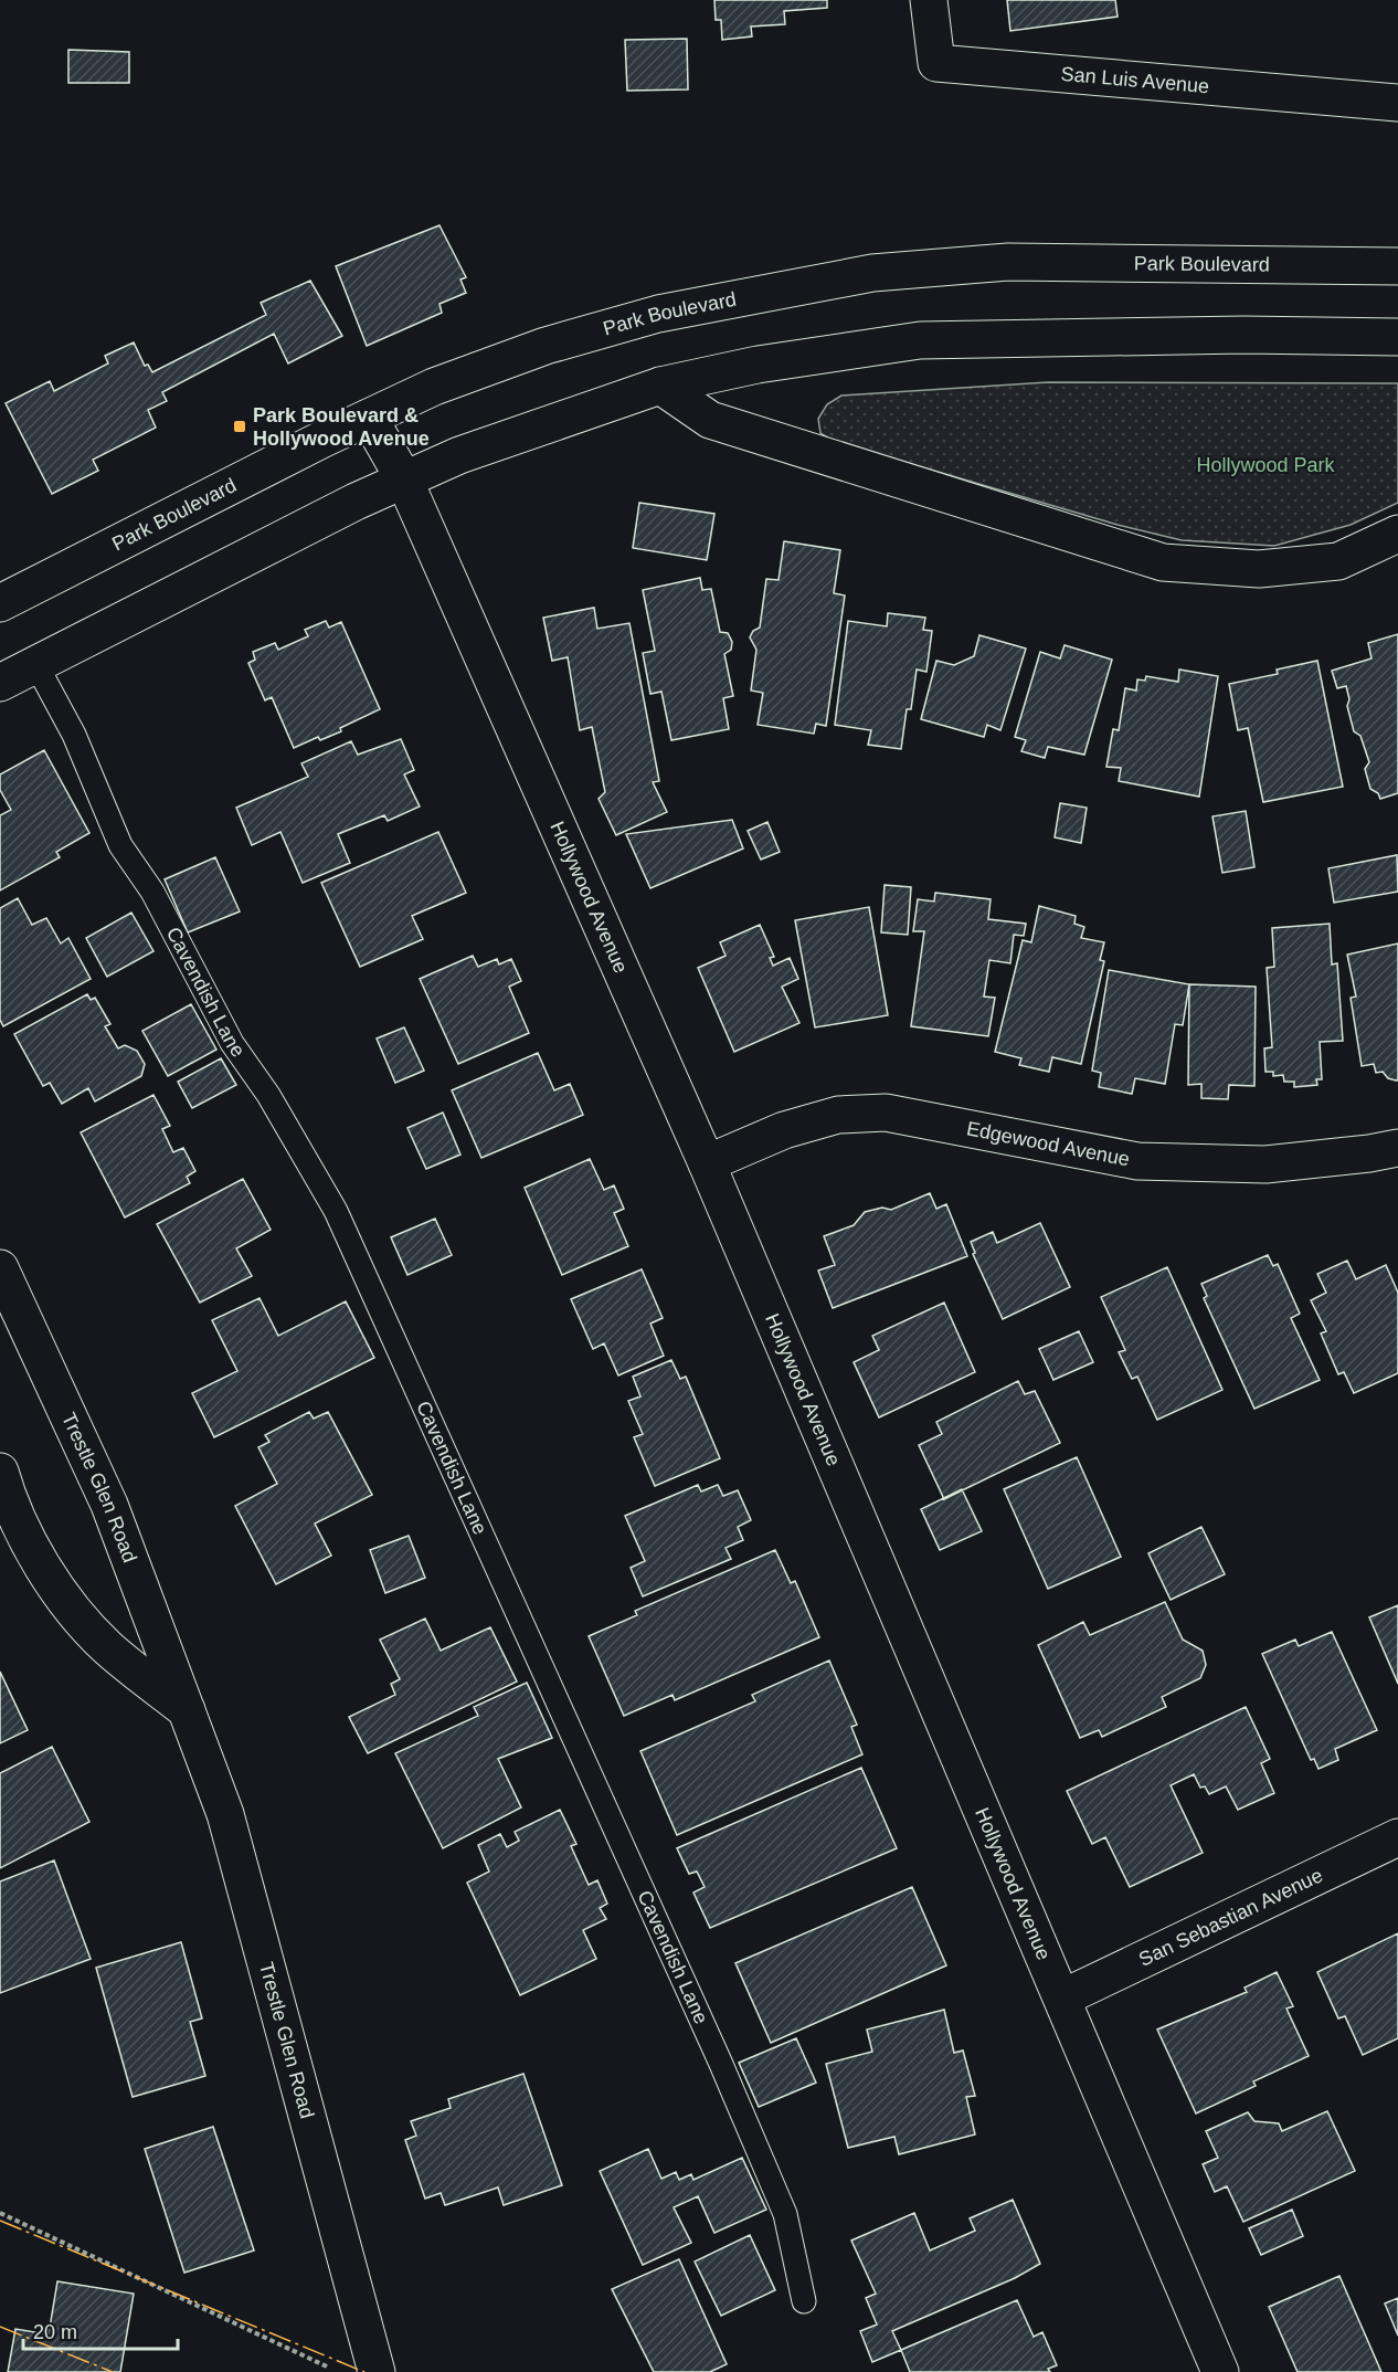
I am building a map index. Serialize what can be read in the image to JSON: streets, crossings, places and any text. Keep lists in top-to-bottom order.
{
  "streets": {
    "street": [
      "San Luis Avenue",
      "Park Boulevard",
      "Hollywood Avenue",
      "Edgewood Avenue",
      "Trestle Glen Road",
      "San Sebastian Avenue"
    ],
    "lane": ["Cavendish Lane"]
  },
  "crossings": [
    ["Park Boulevard", "Hollywood Avenue"],
    ["Hollywood Avenue", "Edgewood Avenue"],
    ["Hollywood Avenue", "San Sebastian Avenue"]
  ],
  "parks": ["Hollywood Park"],
  "places": {
    "transit": ["Park Boulevard & Hollywood Avenue"]
  },
  "scale_bar": "20 m"
}
